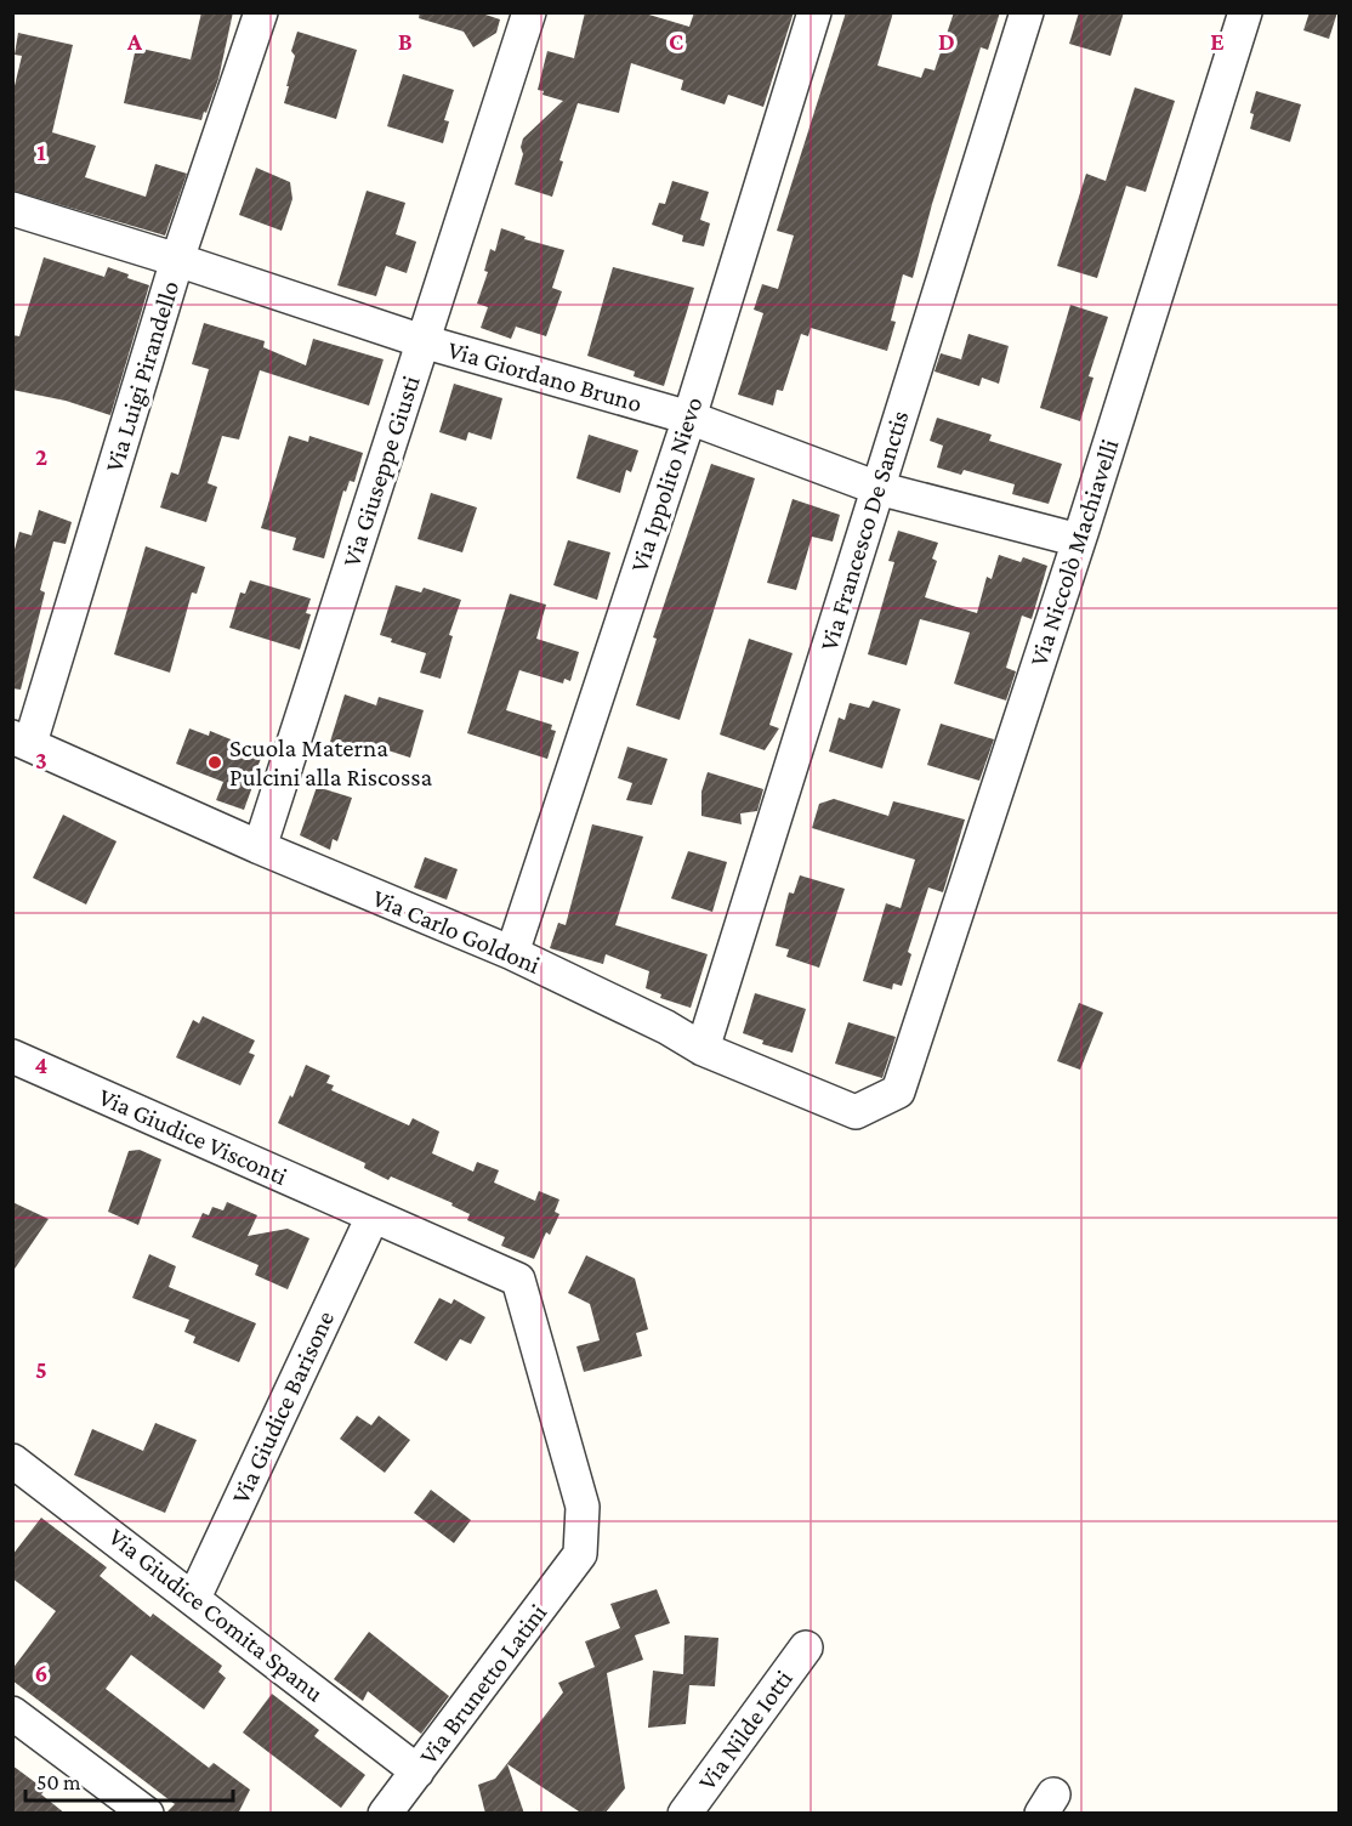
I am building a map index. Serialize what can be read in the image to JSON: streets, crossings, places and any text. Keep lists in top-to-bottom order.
{
  "streets": {
    "street": [
      "Via Luigi Pirandello",
      "Via Giordano Bruno",
      "Via Giuseppe Giusti",
      "Via Ippolito Nievo",
      "Via Francesco De Sanctis",
      "Via Niccolò Machiavelli",
      "Via Carlo Goldoni",
      "Via Giudice Visconti",
      "Via Giudice Barisone",
      "Via Giudice Comita Spanu",
      "Via Brunetto Latini",
      "Via Nilde Iotti"
    ]
  },
  "crossings": [
    ["Via Luigi Pirandello", "Via Giordano Bruno"],
    ["Via Luigi Pirandello", "Via Carlo Goldoni"],
    ["Via Giordano Bruno", "Via Giuseppe Giusti"],
    ["Via Giordano Bruno", "Via Ippolito Nievo"],
    ["Via Giordano Bruno", "Via Francesco De Sanctis"],
    ["Via Giordano Bruno", "Via Niccolò Machiavelli"],
    ["Via Giuseppe Giusti", "Via Carlo Goldoni"],
    ["Via Ippolito Nievo", "Via Carlo Goldoni"],
    ["Via Francesco De Sanctis", "Via Carlo Goldoni"],
    ["Via Niccolò Machiavelli", "Via Carlo Goldoni"],
    ["Via Giudice Visconti", "Via Giudice Barisone"],
    ["Via Giudice Visconti", "Via Brunetto Latini"],
    ["Via Giudice Barisone", "Via Giudice Comita Spanu"],
    ["Via Giudice Comita Spanu", "Via Brunetto Latini"]
  ],
  "places": ["Scuola Materna Pulcini alla Riscossa"],
  "scale_bar": "50 m",
  "grid": {
    "columns": [
      "A",
      "B",
      "C",
      "D",
      "E"
    ],
    "rows": [
      "1",
      "2",
      "3",
      "4",
      "5",
      "6"
    ]
  }
}
